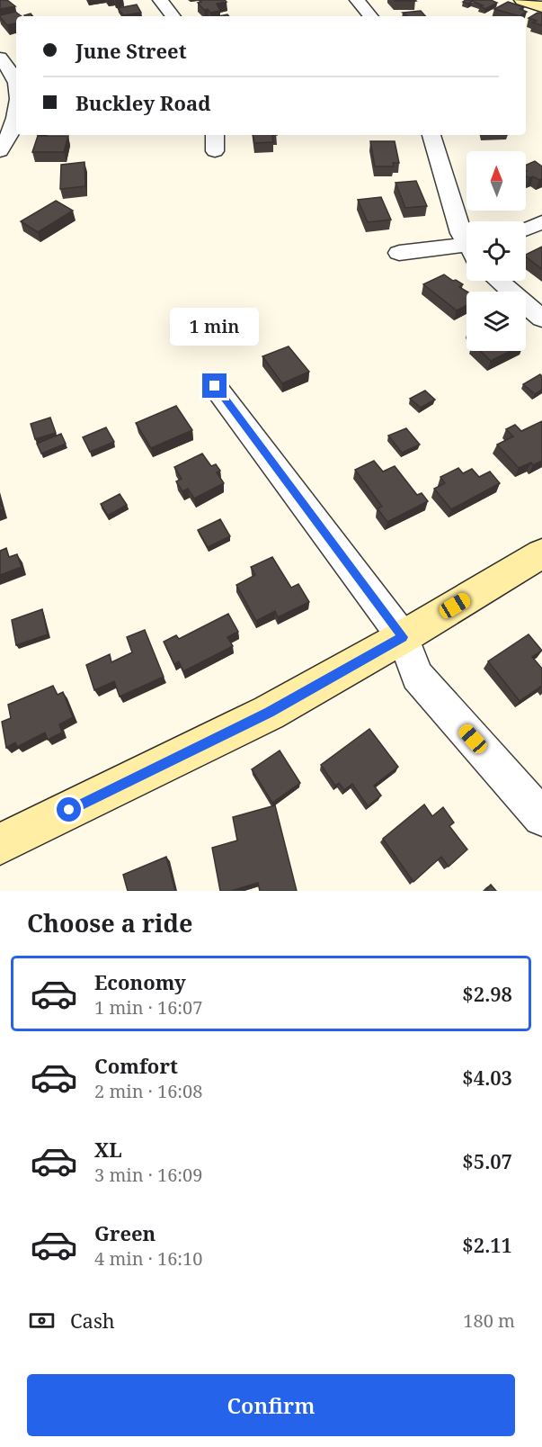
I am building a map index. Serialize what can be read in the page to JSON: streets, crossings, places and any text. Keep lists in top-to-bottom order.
{
  "north": "top",
  "page": {
    "banner": ["June Street", "Buckley Road"],
    "bubble": "1 min",
    "heading": "Choose a ride",
    "list": [
      {
        "name": "Economy",
        "note": "1 min · 16:07",
        "value": "$2.98"
      },
      {
        "name": "Comfort",
        "note": "2 min · 16:08",
        "value": "$4.03"
      },
      {
        "name": "XL",
        "note": "3 min · 16:09",
        "value": "$5.07"
      },
      {
        "name": "Green",
        "note": "4 min · 16:10",
        "value": "$2.11"
      }
    ],
    "pay": ["Cash", "180 m"],
    "buttons": "Confirm"
  }
}
